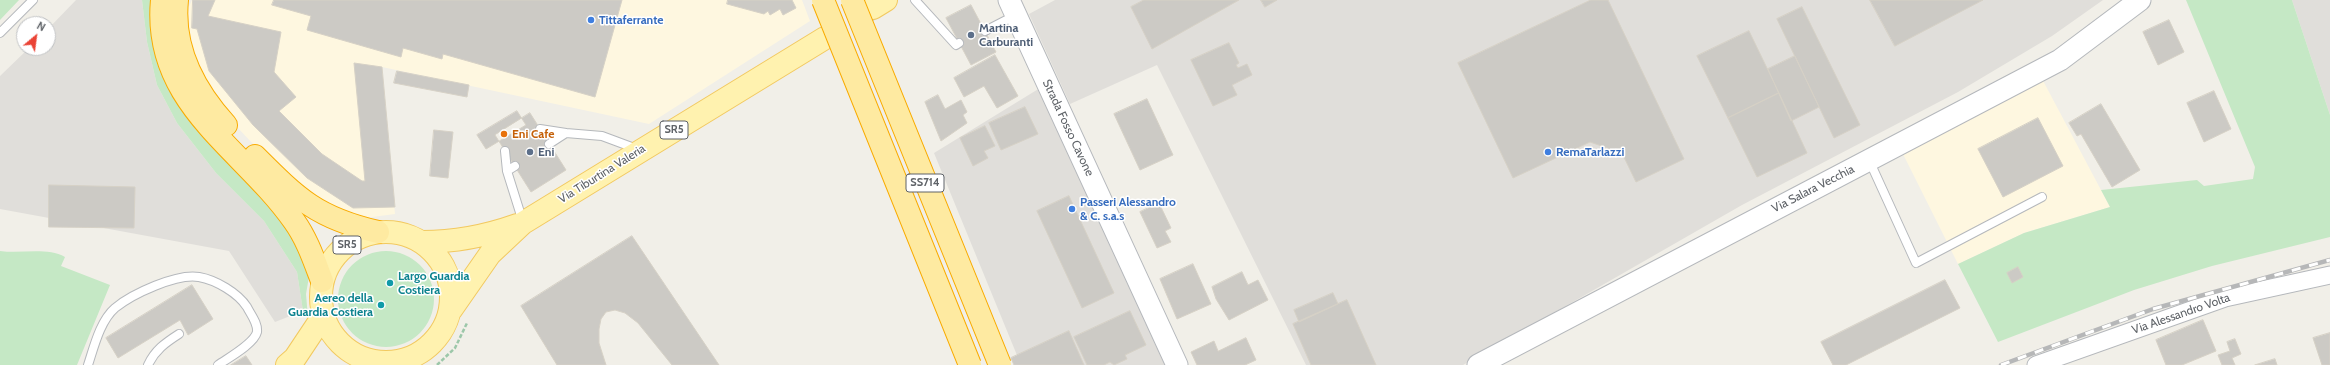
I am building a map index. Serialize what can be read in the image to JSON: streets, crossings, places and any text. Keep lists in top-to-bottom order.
{
  "streets": {
    "highway": ["SS714"],
    "main road": ["SR5", "Via Tiburtina Valeria"],
    "street": ["Strada Fosso Cavone", "Via Salara Vecchia", "Via Alessandro Volta"]
  },
  "crossings": [
    ["SR5", "Via Tiburtina Valeria"]
  ],
  "places": [
    "Tittaferrante",
    "Martina Carburanti",
    "Eni Cafe",
    "Eni",
    "RemaTarlazzi",
    "Passeri Alessandro & C. s.a.s",
    "Largo Guardia Costiera",
    "Aereo della Guardia Costiera"
  ],
  "north": "top right"
}
